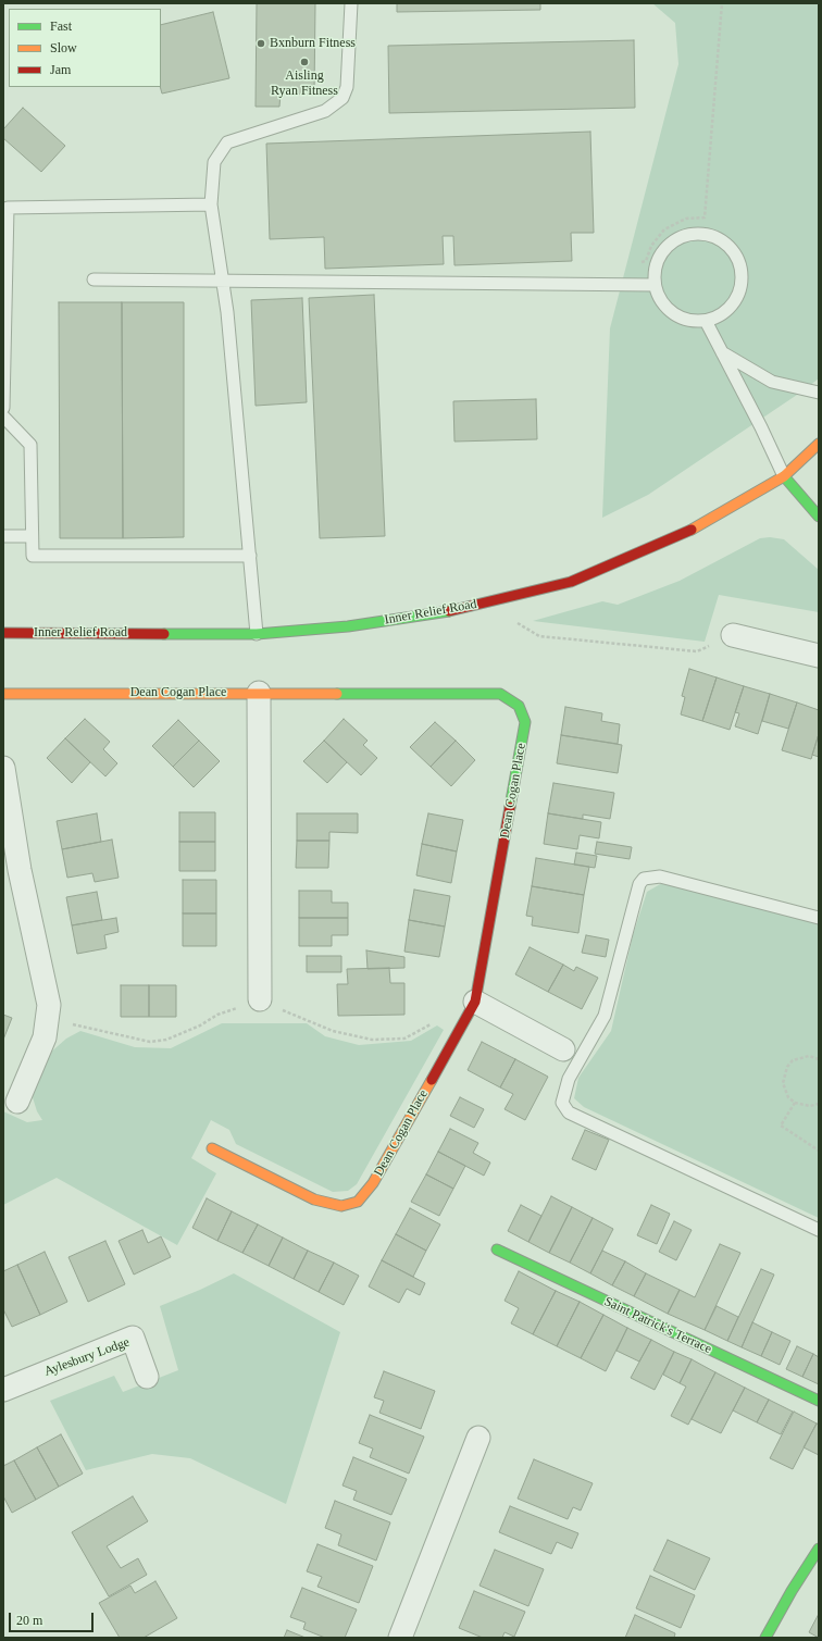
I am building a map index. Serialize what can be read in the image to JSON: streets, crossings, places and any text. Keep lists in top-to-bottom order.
{
  "streets": {
    "street": [
      "Inner Relief Road",
      "Dean Cogan Place",
      "Saint Patrick's Terrace",
      "Aylesbury Lodge"
    ]
  },
  "places": ["Bxnburn Fitness", "Aisling Ryan Fitness"],
  "legend": ["Fast", "Slow", "Jam"],
  "scale_bar": "20 m"
}
